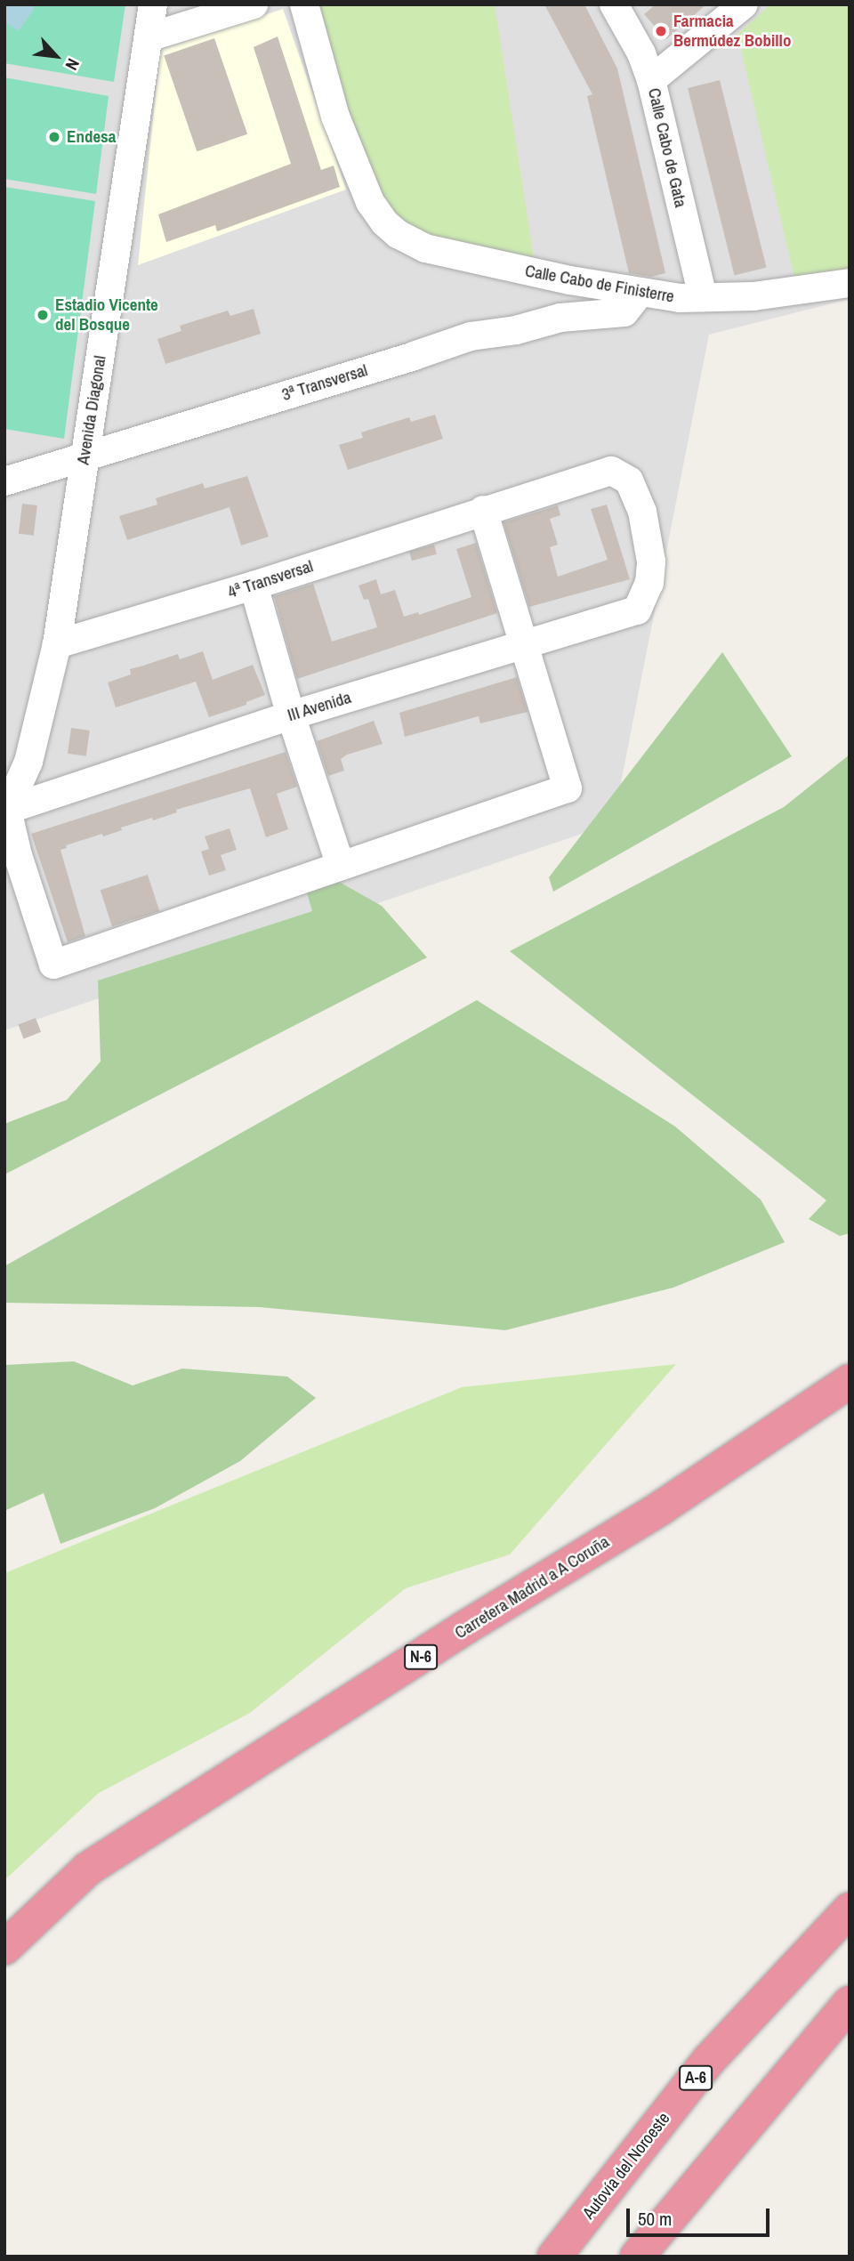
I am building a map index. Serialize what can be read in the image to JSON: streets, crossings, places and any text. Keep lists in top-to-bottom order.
{
  "streets": {
    "highway": [
      "Carretera Madrid a A Coruña",
      "N-6",
      "A-6",
      "Autovía del Noroeste"
    ],
    "street": [
      "Calle Cabo de Gata",
      "Calle Cabo de Finisterre",
      "3ª Transversal",
      "Avenida Diagonal",
      "4ª Transversal",
      "III Avenida"
    ]
  },
  "crossings": [
    ["Calle Cabo de Gata", "Calle Cabo de Finisterre"],
    ["Calle Cabo de Finisterre", "3ª Transversal"],
    ["3ª Transversal", "Avenida Diagonal"],
    ["Avenida Diagonal", "4ª Transversal"],
    ["Avenida Diagonal", "III Avenida"],
    ["4ª Transversal", "III Avenida"]
  ],
  "places": ["Farmacia Bermúdez Bobillo", "Endesa", "Estadio Vicente del Bosque"],
  "scale_bar": "50 m",
  "north": "bottom right"
}
